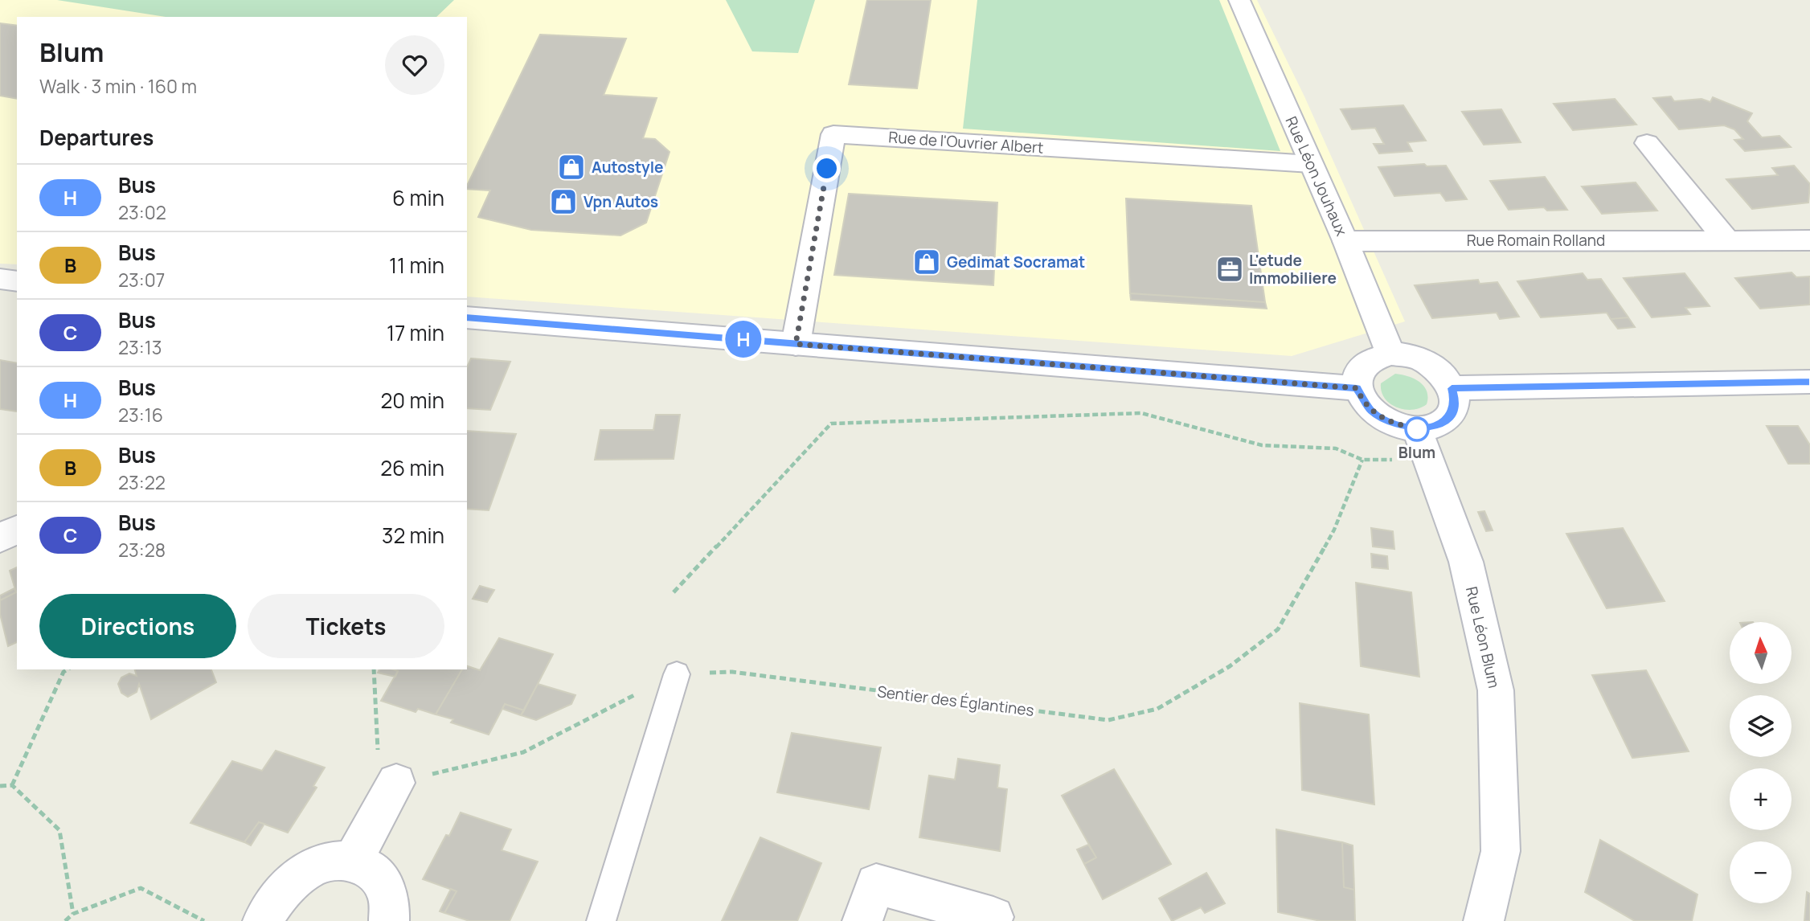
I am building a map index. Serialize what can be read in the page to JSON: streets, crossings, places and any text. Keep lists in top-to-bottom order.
{
  "streets": {
    "street": [
      "Rue de l'Ouvrier Albert",
      "Rue Léon Jouhaux",
      "Rue Romain Rolland",
      "Rue Léon Blum"
    ],
    "path": ["Sentier des Églantines"]
  },
  "crossings": [
    ["Rue de l'Ouvrier Albert", "Rue Léon Jouhaux"],
    ["Rue Léon Jouhaux", "Rue Romain Rolland"],
    ["Rue Léon Jouhaux", "Rue Léon Blum"]
  ],
  "places": {
    "shop": ["Autostyle", "Vpn Autos", "Gedimat Socramat"],
    "office": ["L'etude Immobiliere"],
    "other": ["Blum"]
  },
  "lines": ["bus line H"],
  "north": "top",
  "page": {
    "on_map": "H",
    "heading": [
      ["Blum", "Walk · 3 min · 160 m"],
      "Departures"
    ],
    "list": [
      {
        "mark": "H",
        "name": "Bus",
        "note": "23:02",
        "value": "6 min"
      },
      {
        "mark": "B",
        "name": "Bus",
        "note": "23:07",
        "value": "11 min"
      },
      {
        "mark": "C",
        "name": "Bus",
        "note": "23:13",
        "value": "17 min"
      },
      {
        "mark": "H",
        "name": "Bus",
        "note": "23:16",
        "value": "20 min"
      },
      {
        "mark": "B",
        "name": "Bus",
        "note": "23:22",
        "value": "26 min"
      },
      {
        "mark": "C",
        "name": "Bus",
        "note": "23:28",
        "value": "32 min"
      }
    ],
    "buttons": ["Directions", "Tickets"],
    "map_buttons": ["+", "−"]
  }
}
